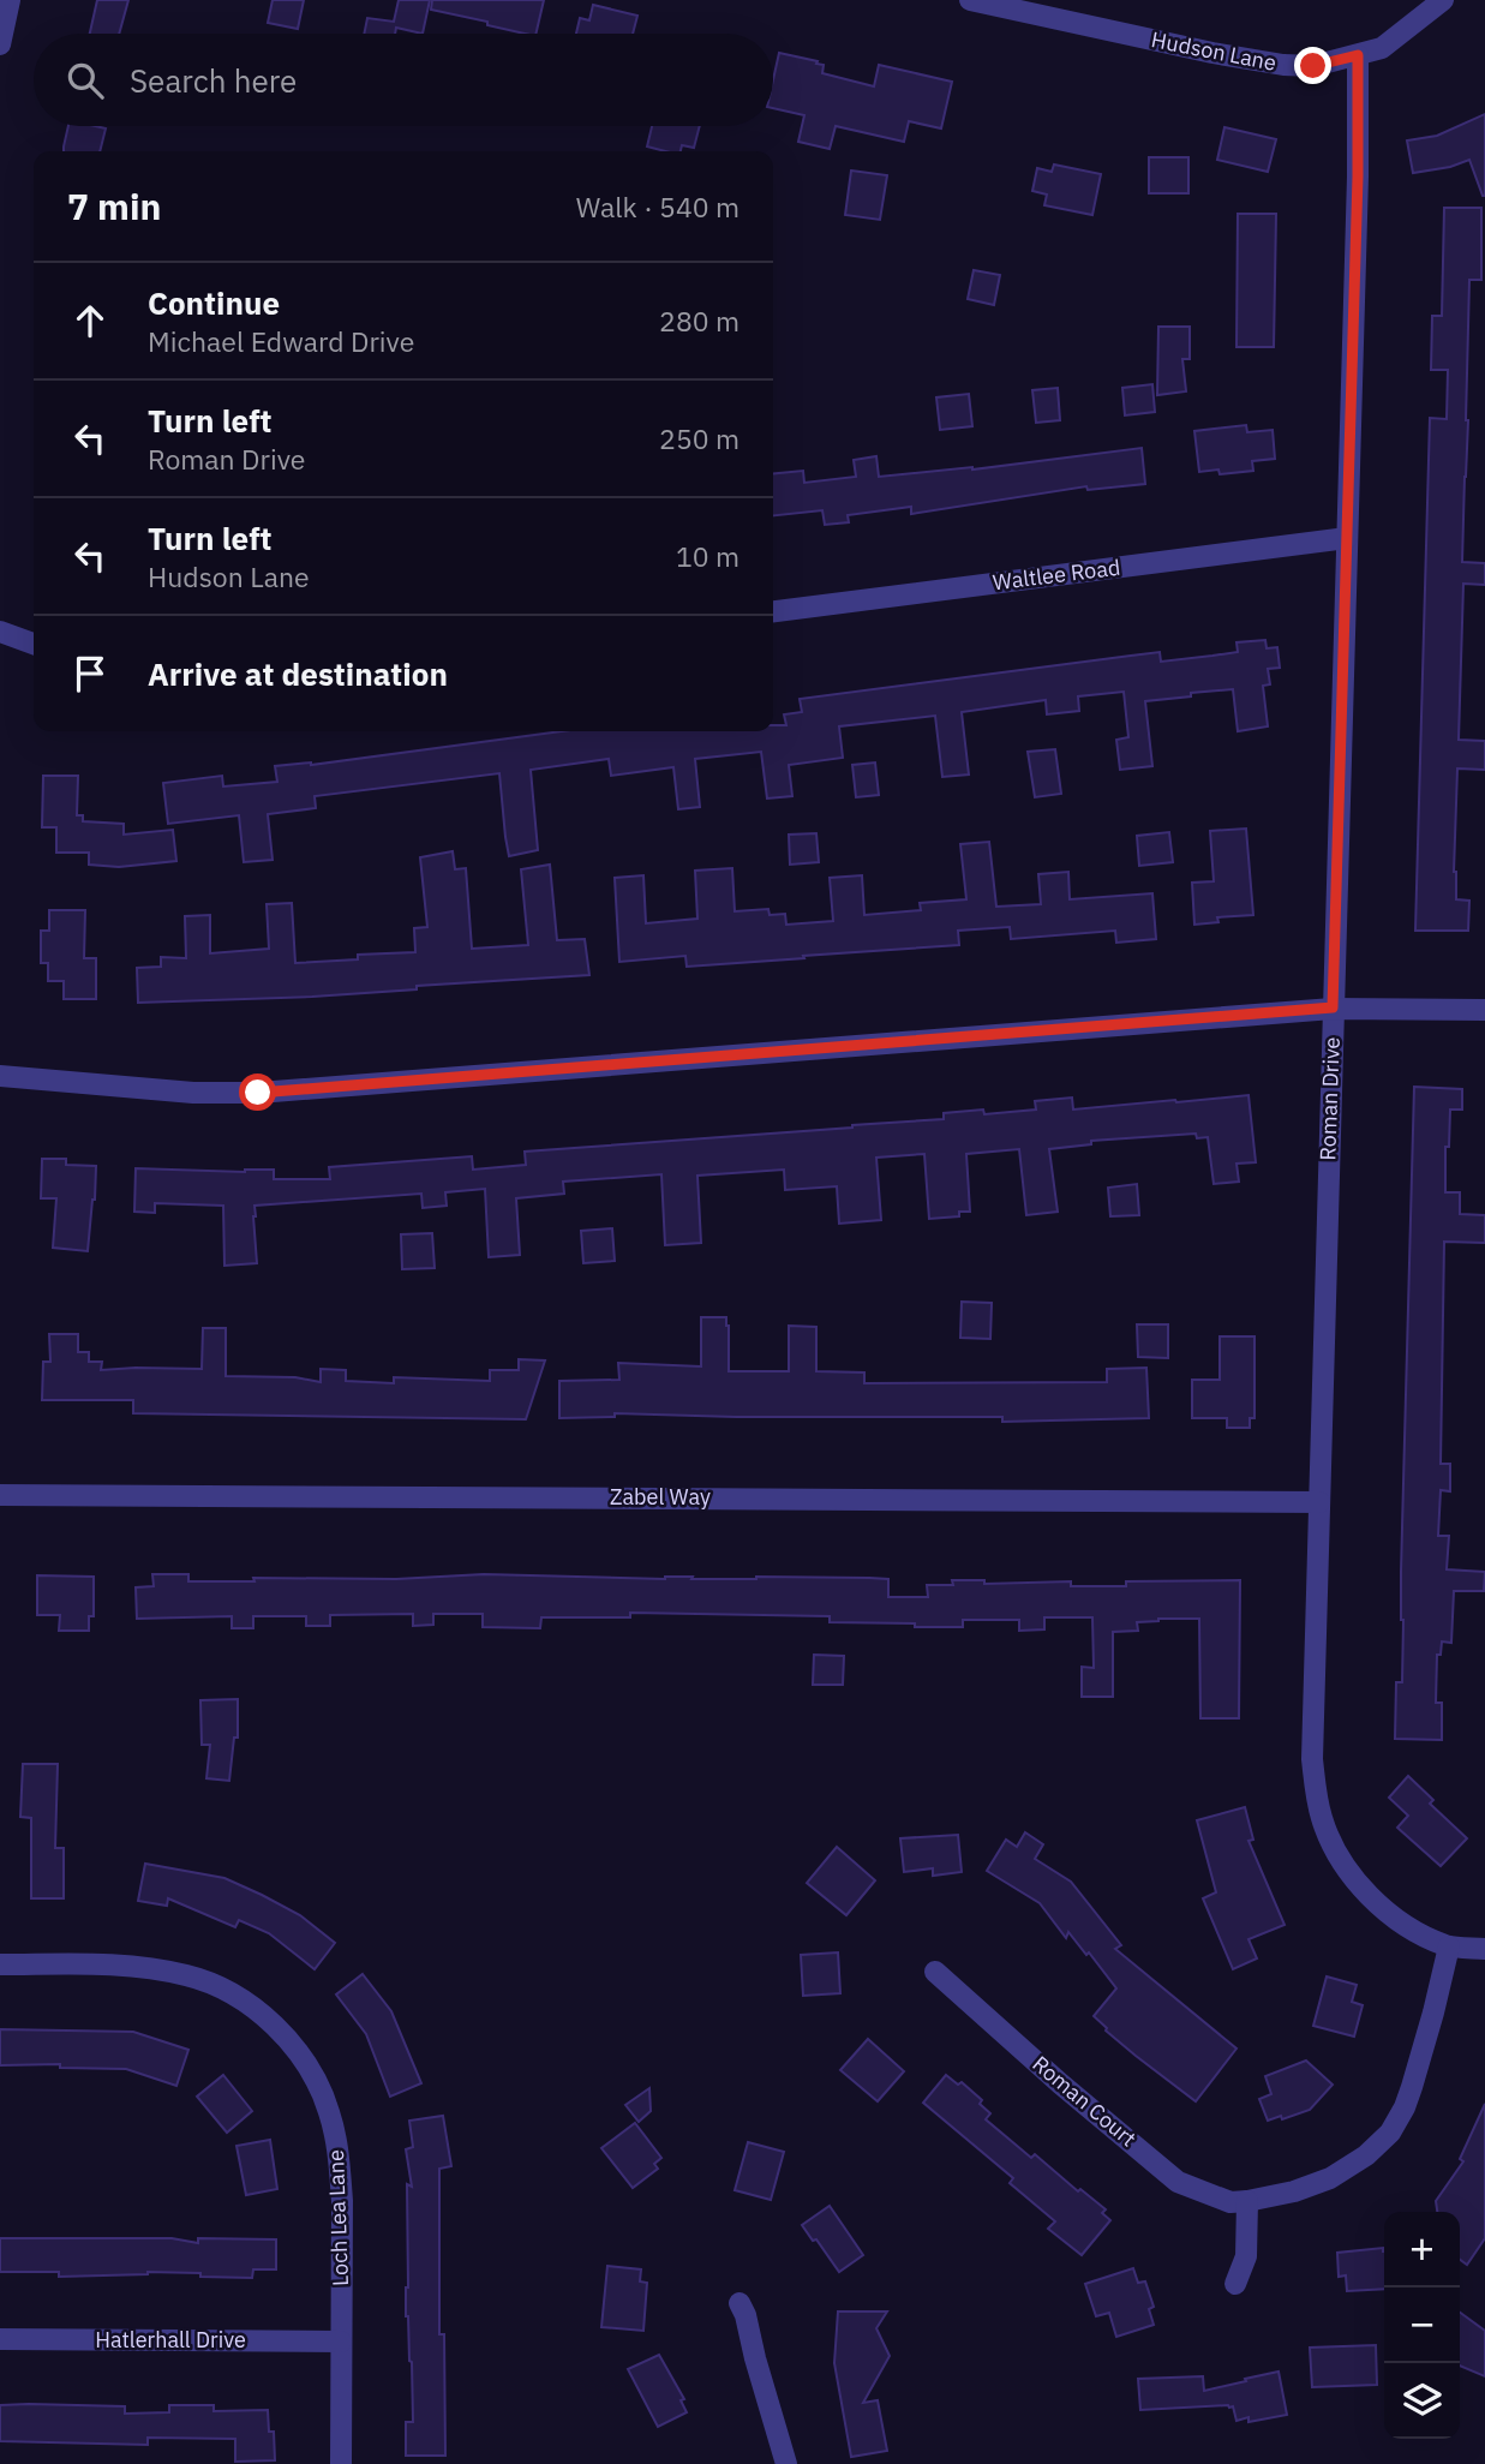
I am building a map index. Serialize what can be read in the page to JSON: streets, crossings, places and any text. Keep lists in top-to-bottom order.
{
  "streets": {
    "street": [
      "Hudson Lane",
      "Waltlee Road",
      "Roman Drive",
      "Zabel Way",
      "Roman Court",
      "Loch Lea Lane",
      "Hatlerhall Drive"
    ]
  },
  "crossings": [
    ["Hudson Lane", "Roman Drive"],
    ["Waltlee Road", "Roman Drive"],
    ["Roman Drive", "Zabel Way"],
    ["Roman Drive", "Roman Court"],
    ["Loch Lea Lane", "Hatlerhall Drive"]
  ],
  "page": {
    "search": "Search here",
    "heading": ["7 min", "Walk · 540 m"],
    "list": [
      ["Continue", "Michael Edward Drive", "280 m"],
      ["Turn left", "Roman Drive", "250 m"],
      ["Turn left", "Hudson Lane", "10 m"],
      "Arrive at destination"
    ],
    "map_buttons": ["+", "−"]
  }
}
